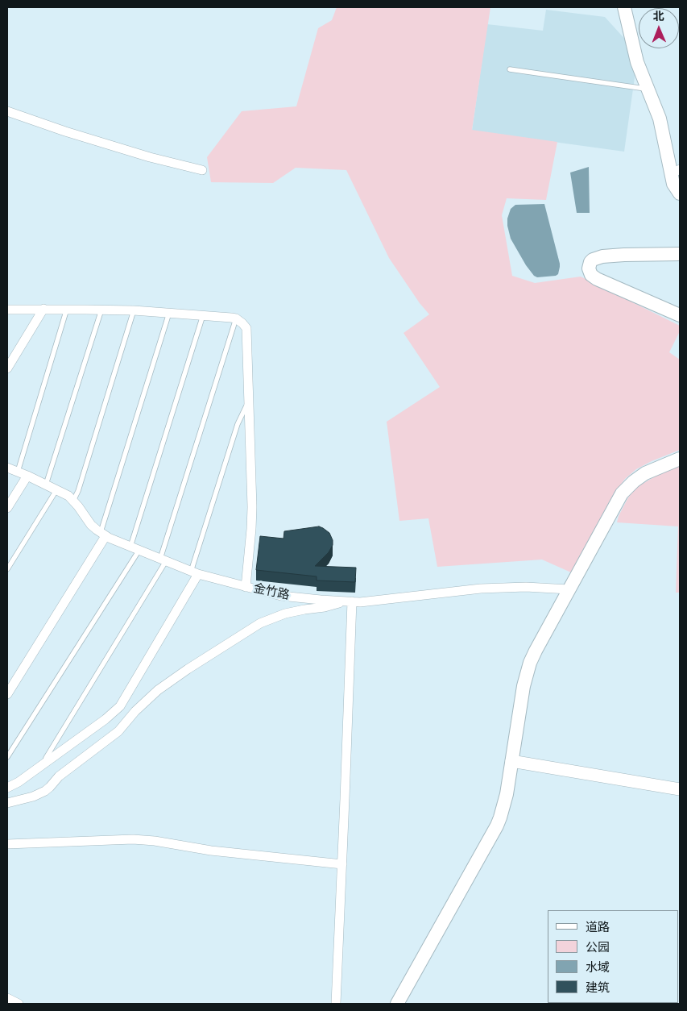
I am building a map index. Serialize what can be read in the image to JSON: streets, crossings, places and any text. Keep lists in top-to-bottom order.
{
  "streets": {
    "street": ["金竹路"]
  },
  "legend": [
    "道路",
    "公园",
    "水域",
    "建筑"
  ],
  "north": "top"
}
